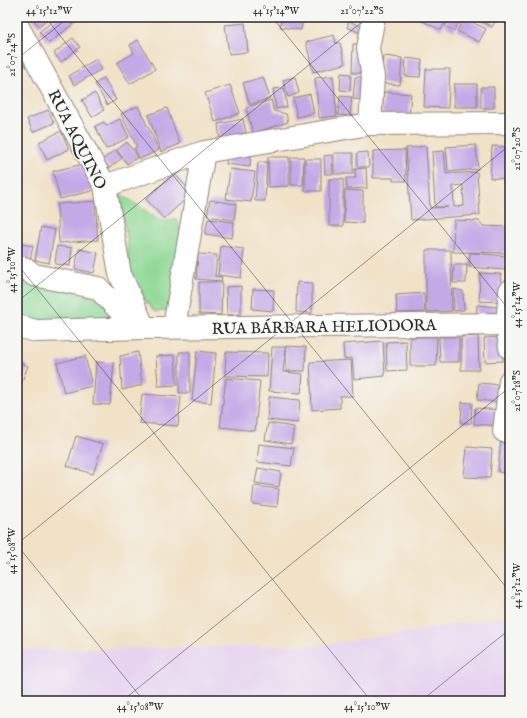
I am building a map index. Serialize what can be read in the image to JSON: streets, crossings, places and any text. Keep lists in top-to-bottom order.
{
  "streets": {
    "street": ["RUA AQUINO", "RUA BÁRBARA HELIODORA"]
  },
  "crossings": [
    ["RUA AQUINO", "RUA BÁRBARA HELIODORA"]
  ],
  "coordinates": [
    "44°15'12\"W",
    "44°15'14\"W",
    "21°07'22\"S",
    "21°07'24\"S",
    "21°07'20\"S",
    "44°15'10\"W",
    "21°07'18\"S",
    "44°15'08\"W"
  ]
}
